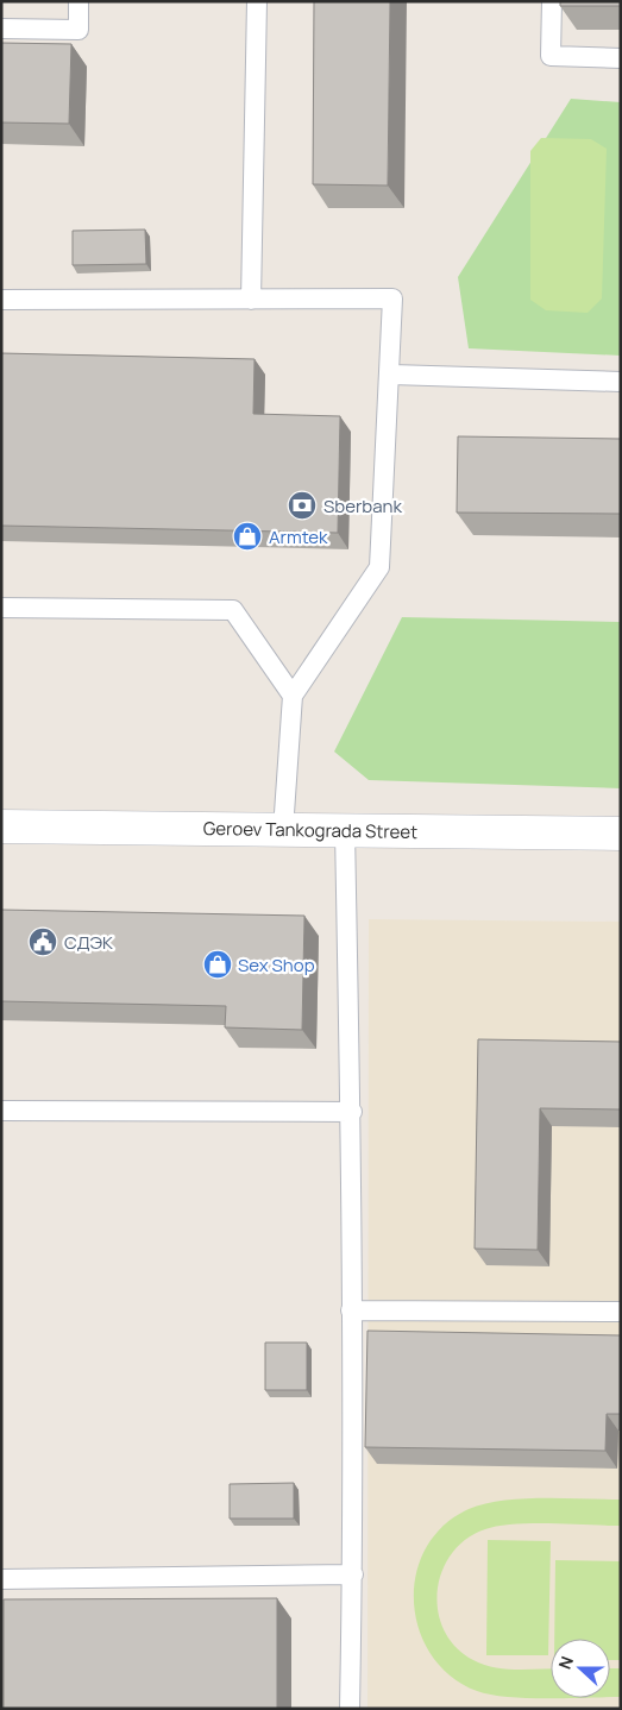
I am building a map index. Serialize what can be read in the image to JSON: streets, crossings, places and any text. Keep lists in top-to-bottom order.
{
  "streets": {
    "main road": ["Geroev Tankograda Street"]
  },
  "places": {
    "bank": ["Sberbank"],
    "shop": ["Armtek", "Sex Shop"],
    "public building": ["СДЭК"]
  },
  "north": "left"
}
